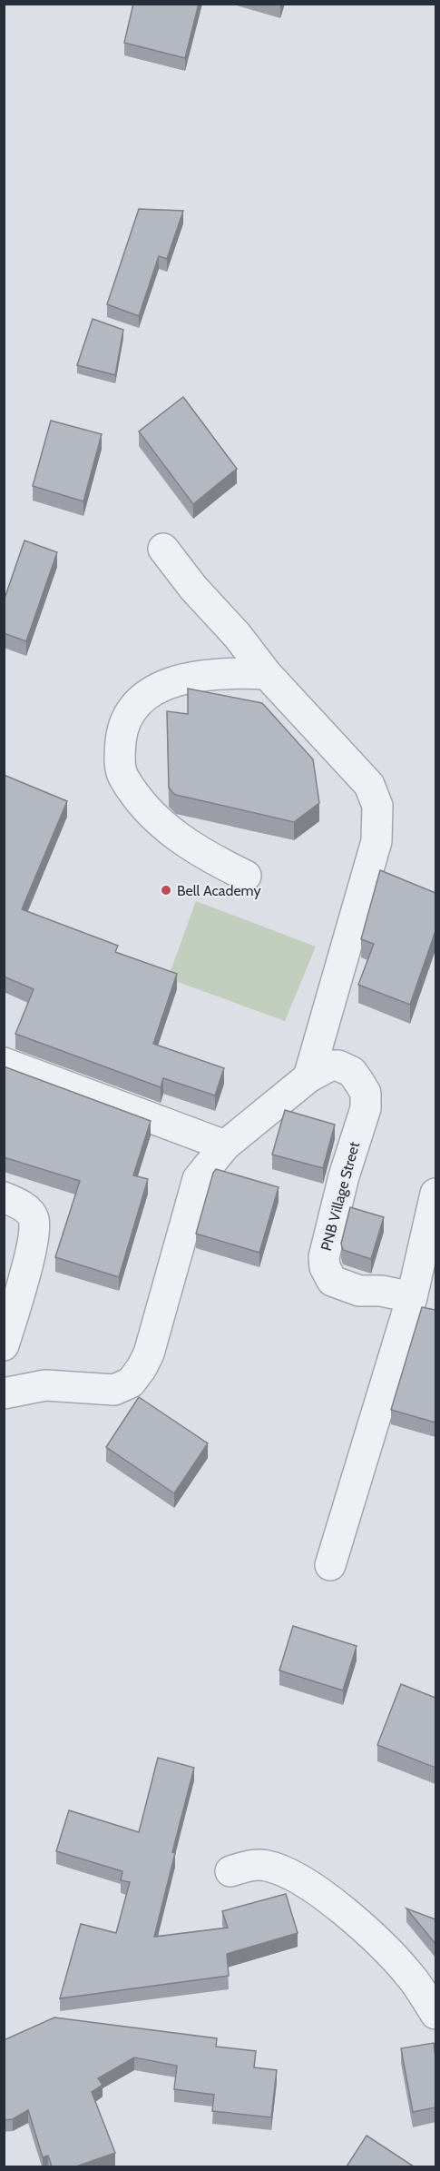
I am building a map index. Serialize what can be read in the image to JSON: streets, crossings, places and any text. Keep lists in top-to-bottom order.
{
  "streets": {
    "street": ["PNB Village Street"]
  },
  "places": ["Bell Academy"]
}
